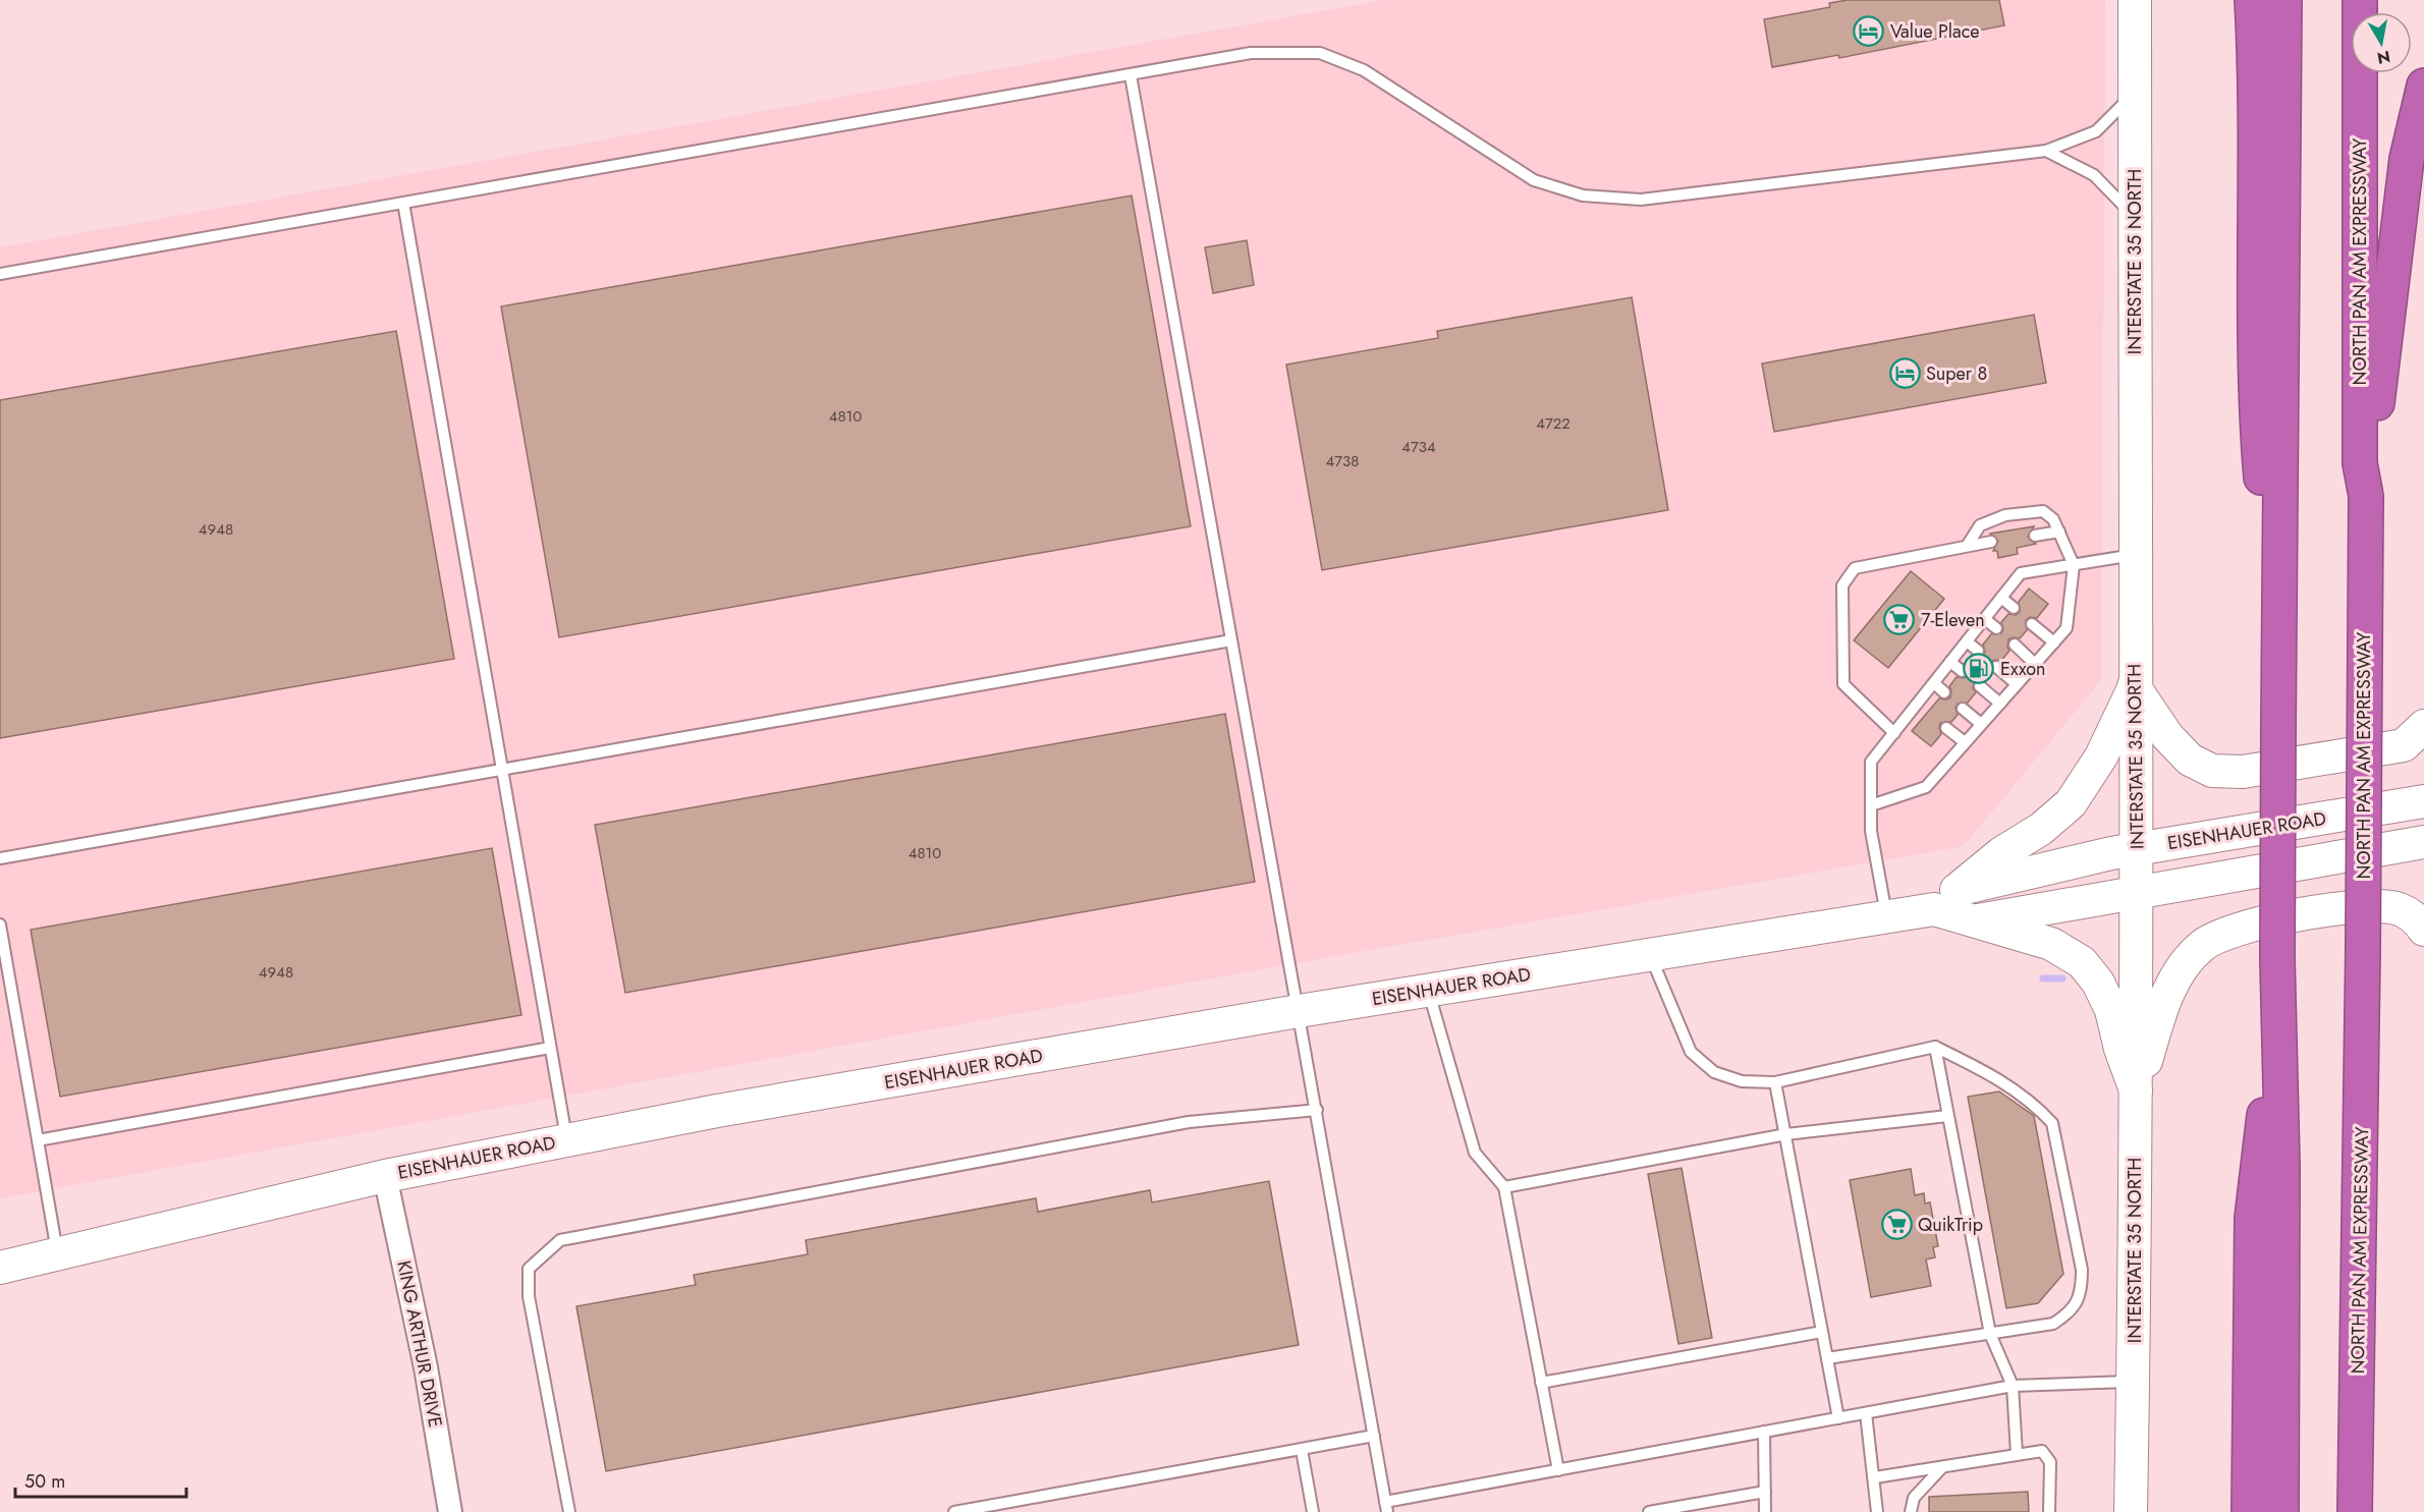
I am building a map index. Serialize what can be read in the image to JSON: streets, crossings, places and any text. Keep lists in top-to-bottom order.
{
  "streets": {
    "highway": ["NORTH PAN AM EXPRESSWAY"],
    "main road": ["INTERSTATE 35 NORTH", "EISENHAUER ROAD"],
    "street": ["KING ARTHUR DRIVE"]
  },
  "crossings": [
    ["INTERSTATE 35 NORTH", "EISENHAUER ROAD"],
    ["EISENHAUER ROAD", "KING ARTHUR DRIVE"]
  ],
  "places": {
    "hotel": ["Value Place", "Super 8"],
    "supermarket": ["7-Eleven", "QuikTrip"],
    "fuel station": ["Exxon"]
  },
  "house_numbers": [
    "4810",
    "4722",
    "4734",
    "4738",
    "4948",
    "4810",
    "4948"
  ],
  "scale_bar": "50 m",
  "north": "bottom"
}
